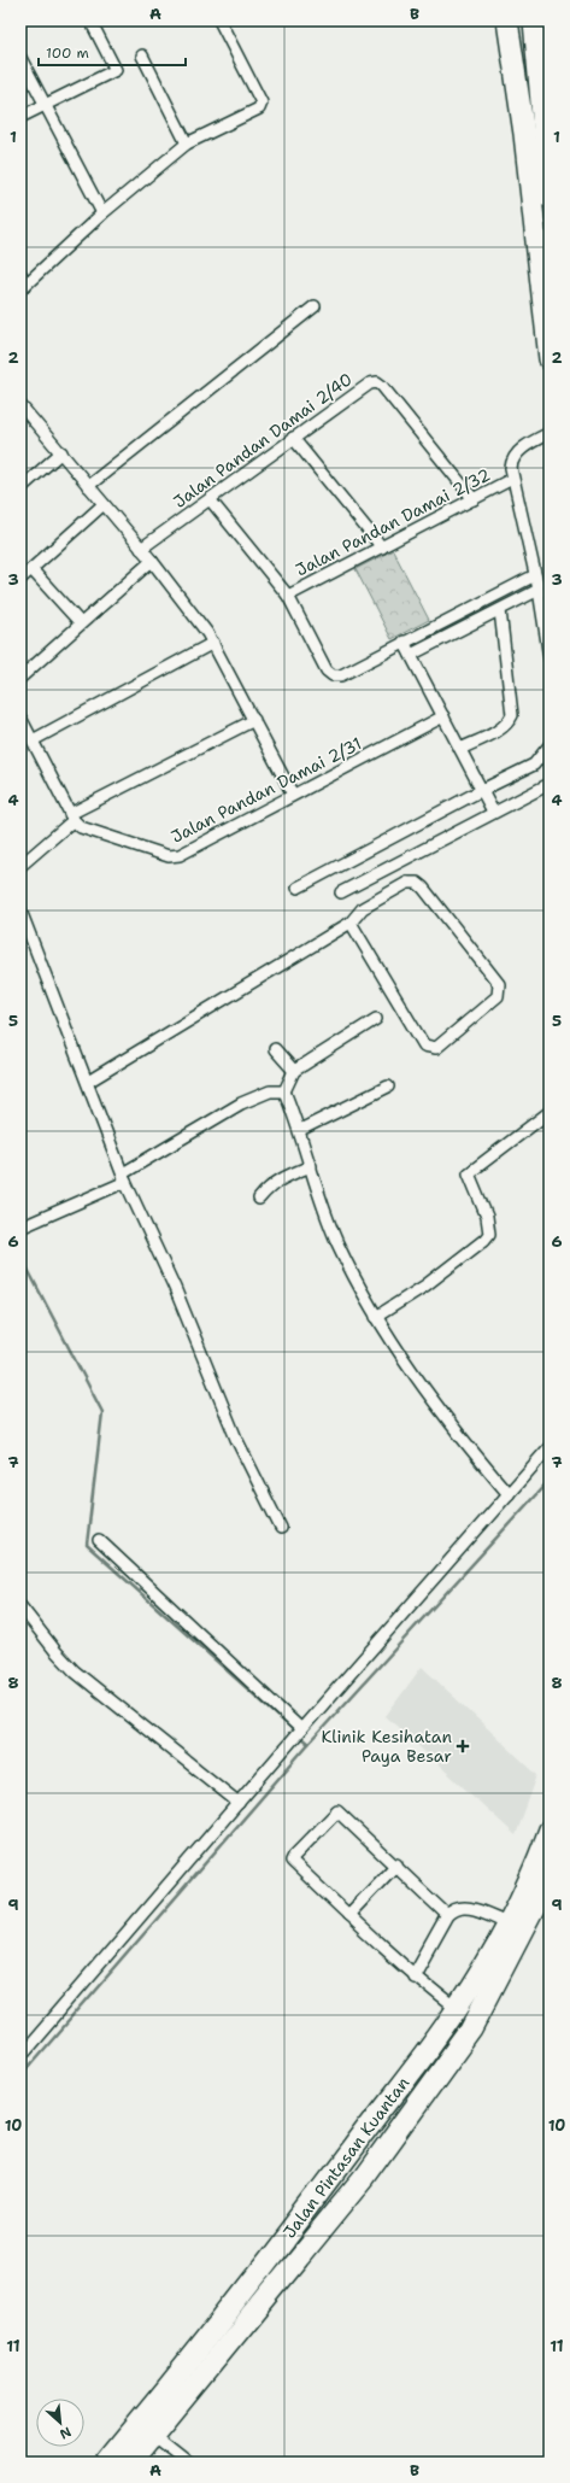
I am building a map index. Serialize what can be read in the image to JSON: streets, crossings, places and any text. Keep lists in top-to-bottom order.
{
  "streets": {
    "highway": ["Jalan Pintasan Kuantan"],
    "street": ["Jalan Pandan Damai 2/40", "Jalan Pandan Damai 2/32", "Jalan Pandan Damai 2/31"]
  },
  "crossings": [
    ["Jalan Pandan Damai 2/40", "Jalan Pandan Damai 2/32"]
  ],
  "places": {
    "health": ["Klinik Kesihatan Paya Besar"]
  },
  "scale_bar": "100 m",
  "north": "bottom right",
  "grid": {
    "columns": ["A", "B"],
    "rows": [
      "1",
      "2",
      "3",
      "4",
      "5",
      "6",
      "7",
      "8",
      "9",
      "10",
      "11"
    ]
  }
}
